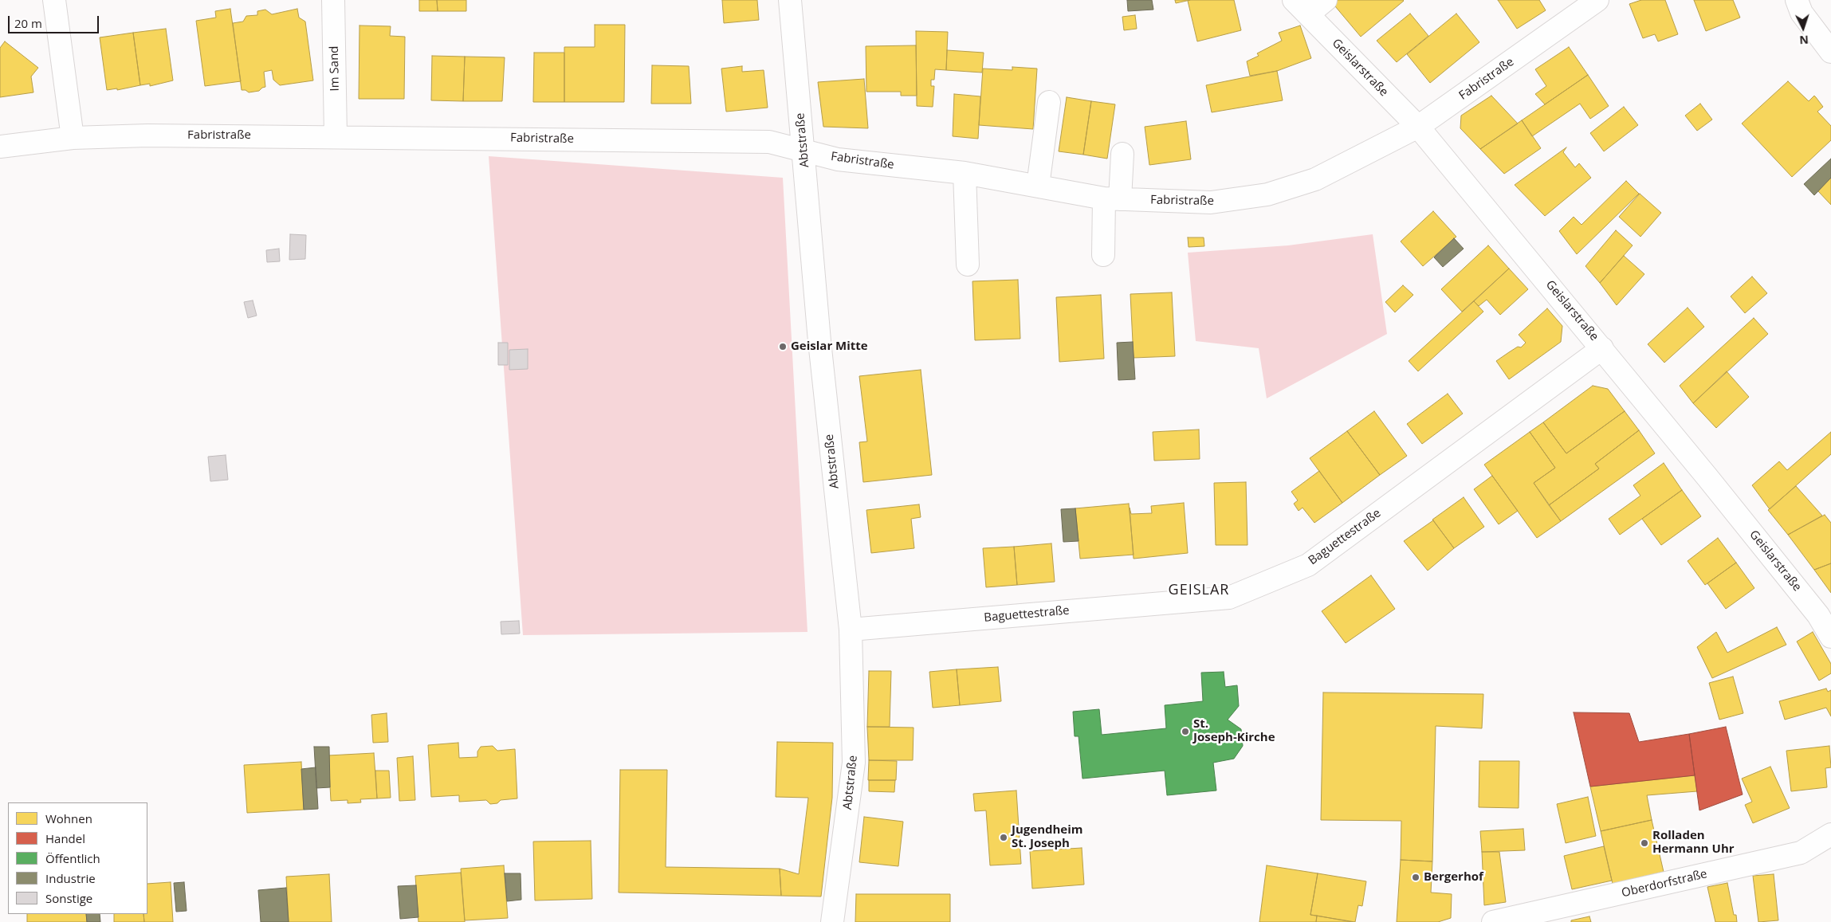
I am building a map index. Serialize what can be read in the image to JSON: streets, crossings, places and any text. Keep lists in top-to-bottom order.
{
  "streets": {
    "street": [
      "Geislarstraße",
      "Im Sand",
      "Fabristraße",
      "Abtstraße",
      "Baguettestraße",
      "Oberdorfstraße"
    ]
  },
  "crossings": [
    ["Geislarstraße", "Fabristraße"],
    ["Geislarstraße", "Baguettestraße"],
    ["Im Sand", "Fabristraße"],
    ["Fabristraße", "Abtstraße"],
    ["Abtstraße", "Baguettestraße"]
  ],
  "districts": ["GEISLAR"],
  "places": [
    "Geislar Mitte",
    "St. Joseph-Kirche",
    "Jugendheim St. Joseph",
    "Rolladen Hermann Uhr",
    "Bergerhof"
  ],
  "legend": [
    "Wohnen",
    "Handel",
    "Öffentlich",
    "Industrie",
    "Sonstige"
  ],
  "scale_bar": "20 m",
  "north": "bottom"
}
